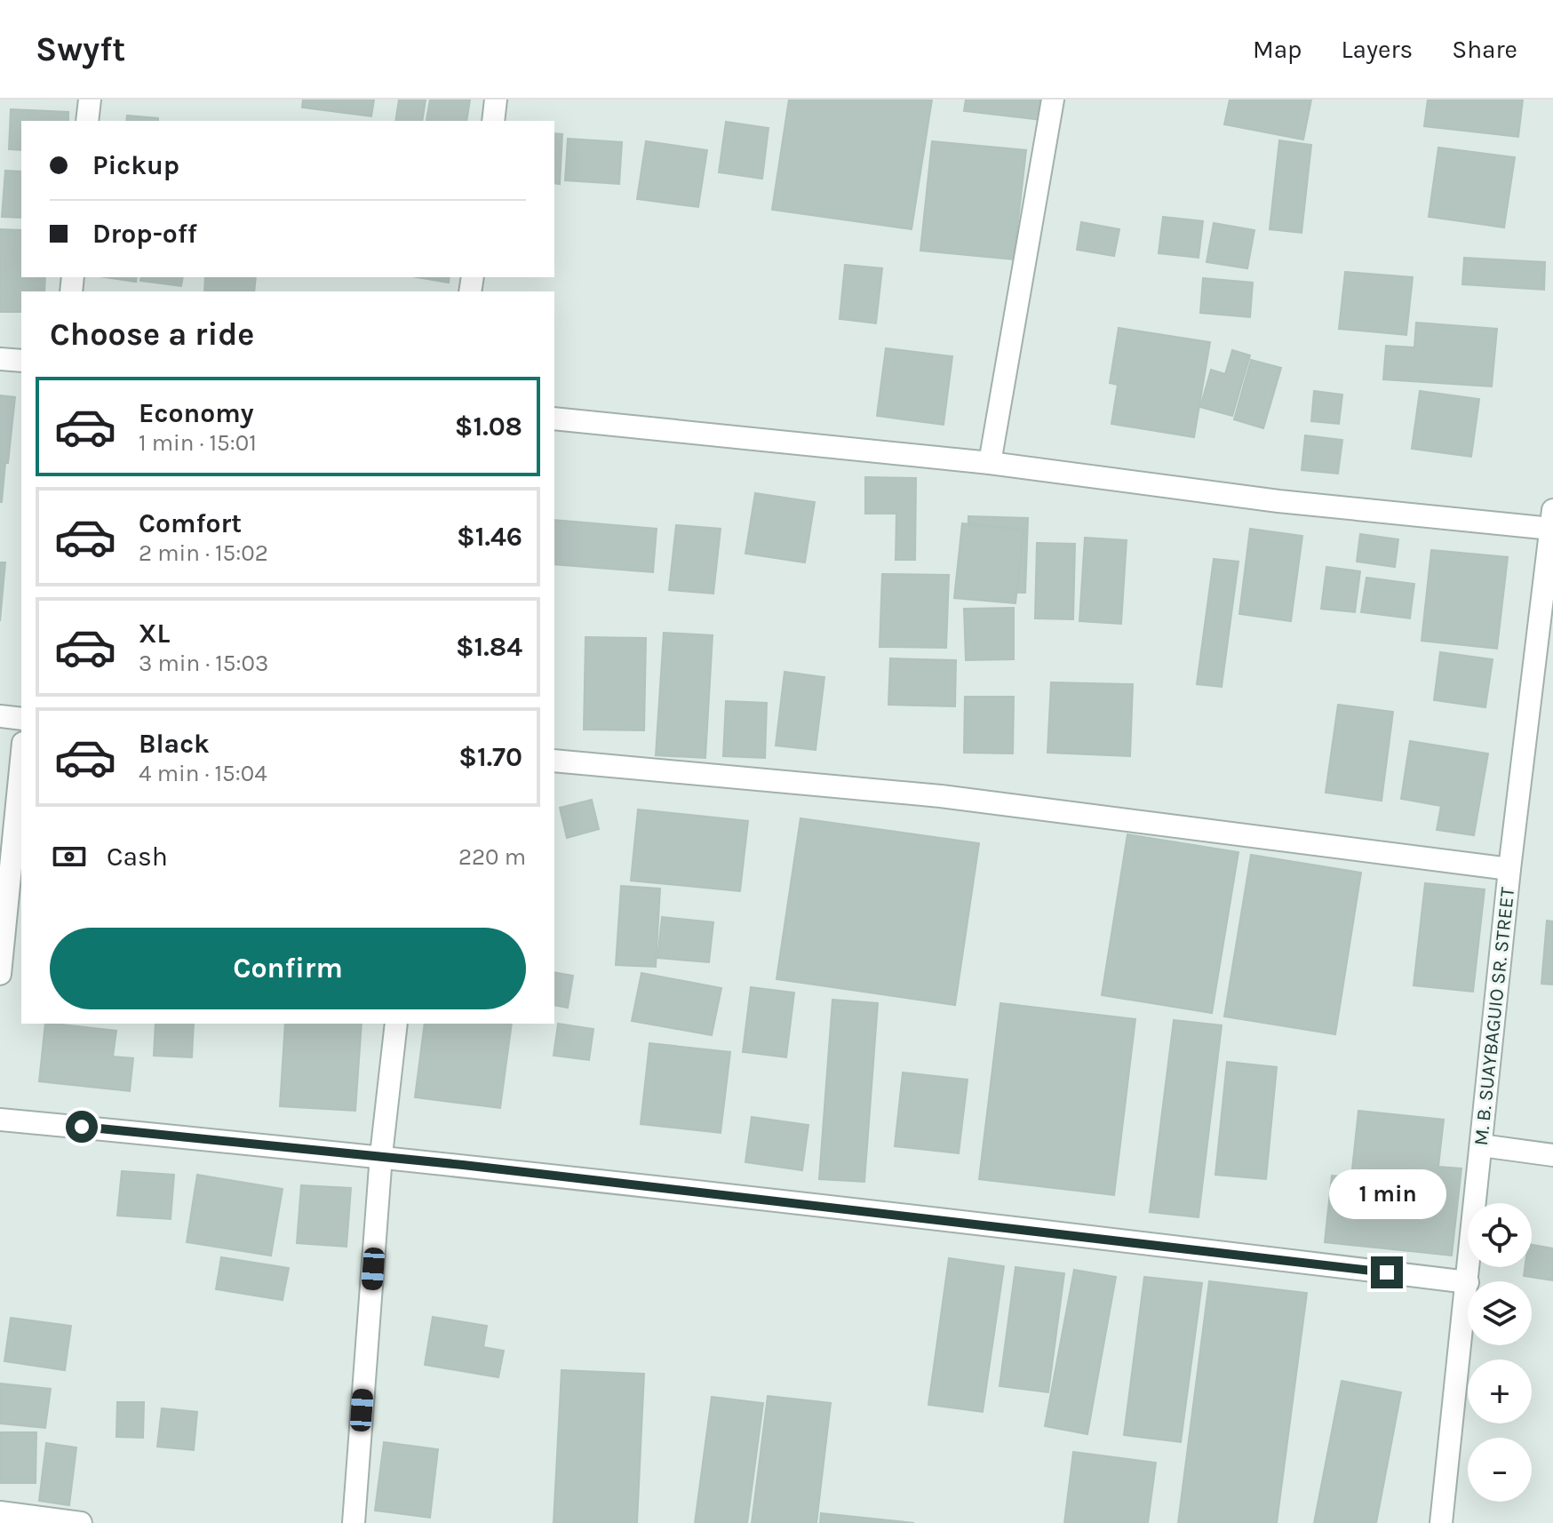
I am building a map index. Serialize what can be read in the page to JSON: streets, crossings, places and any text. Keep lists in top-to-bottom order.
{
  "streets": {
    "street": ["M. B. SUAYBAGUIO SR. STREET"]
  },
  "page": {
    "header": "Swyft",
    "nav": ["Map", "Layers", "Share"],
    "banner": ["Pickup", "Drop-off"],
    "heading": "Choose a ride",
    "list": [
      {
        "name": "Economy",
        "note": "1 min · 15:01",
        "value": "$1.08"
      },
      {
        "name": "Comfort",
        "note": "2 min · 15:02",
        "value": "$1.46"
      },
      {
        "name": "XL",
        "note": "3 min · 15:03",
        "value": "$1.84"
      },
      {
        "name": "Black",
        "note": "4 min · 15:04",
        "value": "$1.70"
      }
    ],
    "pay": ["Cash", "220 m"],
    "buttons": "Confirm",
    "bubble": "1 min",
    "map_buttons": ["+", "−"]
  }
}
